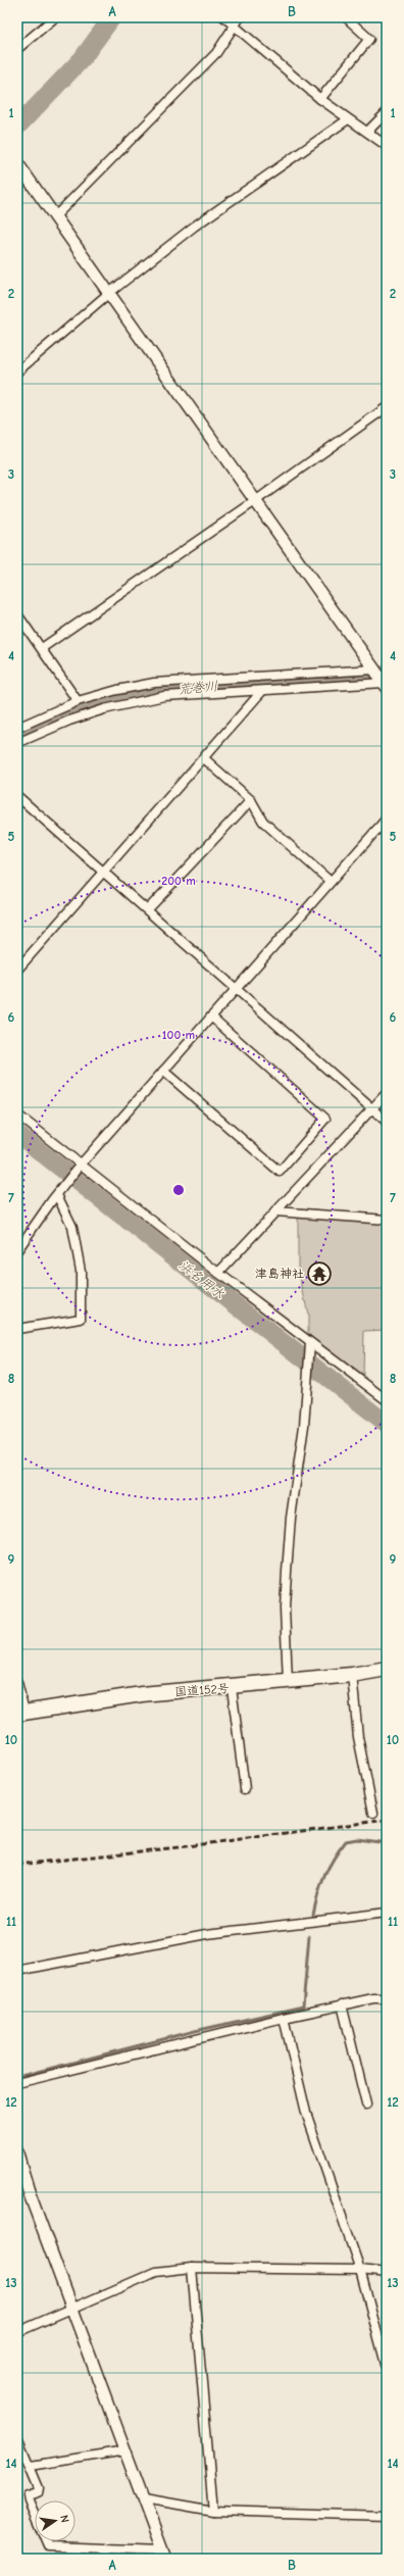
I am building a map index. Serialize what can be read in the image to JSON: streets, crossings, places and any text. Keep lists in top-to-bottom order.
{
  "streets": {
    "highway": ["国道152号"]
  },
  "water": ["荒巻川", "浜名用水"],
  "places": {
    "temple": ["津島神社"]
  },
  "north": "right",
  "grid": {
    "columns": ["A", "B"],
    "rows": [
      "1",
      "2",
      "3",
      "4",
      "5",
      "6",
      "7",
      "8",
      "9",
      "10",
      "11",
      "12",
      "13",
      "14"
    ]
  },
  "rings": ["200 m", "100 m"]
}
